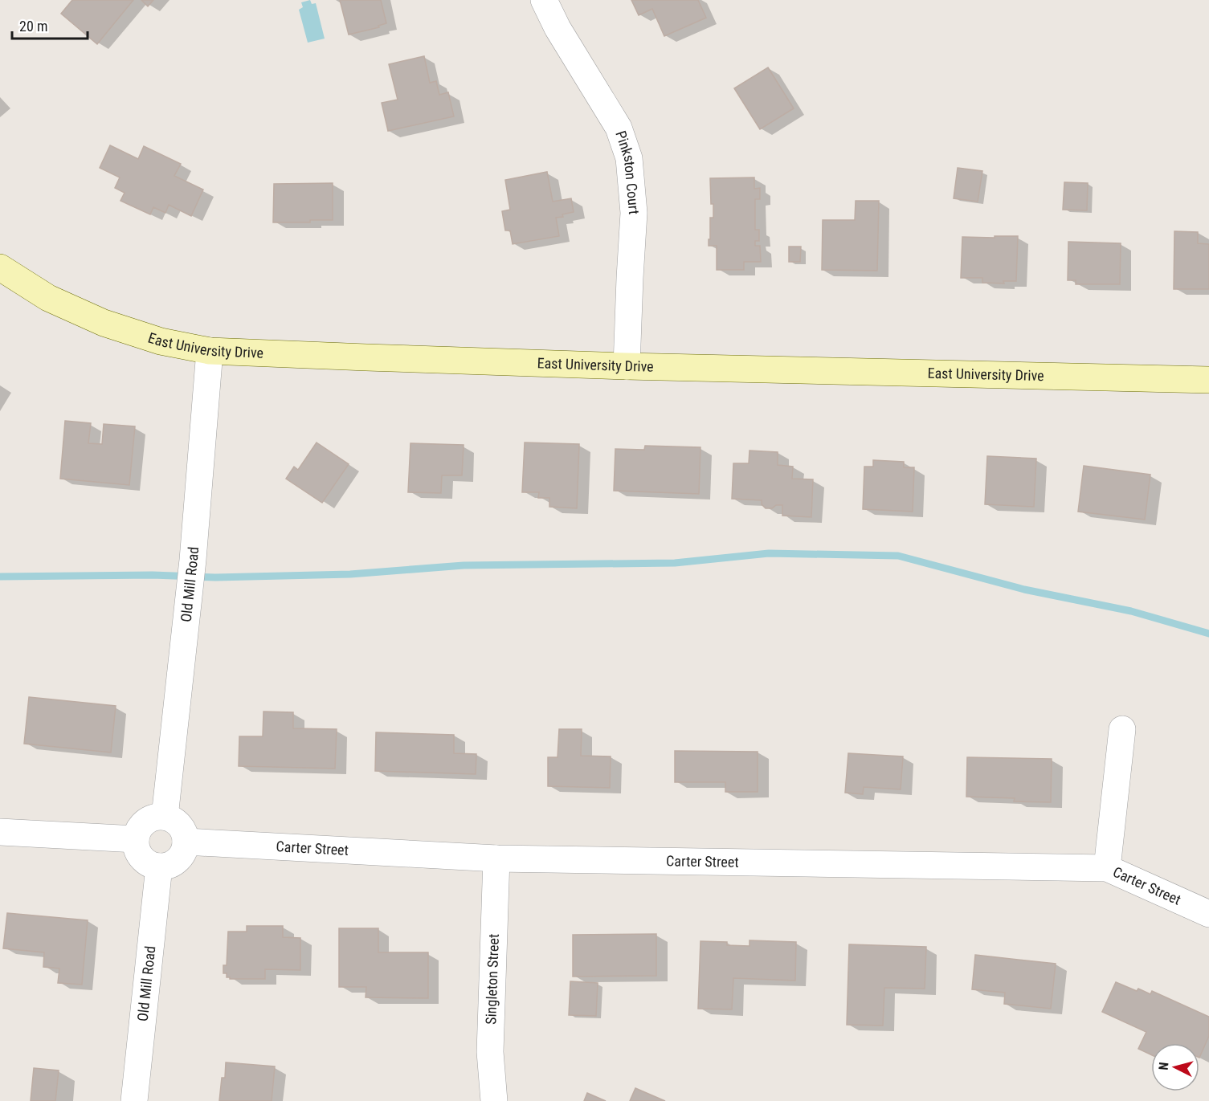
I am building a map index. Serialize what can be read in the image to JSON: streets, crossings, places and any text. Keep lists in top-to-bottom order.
{
  "streets": {
    "main road": ["East University Drive"],
    "street": [
      "Pinkston Court",
      "Old Mill Road",
      "Carter Street",
      "Singleton Street"
    ]
  },
  "crossings": [
    ["Pinkston Court", "East University Drive"],
    ["East University Drive", "Old Mill Road"],
    ["Old Mill Road", "Carter Street"],
    ["Carter Street", "Singleton Street"]
  ],
  "scale_bar": "20 m",
  "north": "left"
}
